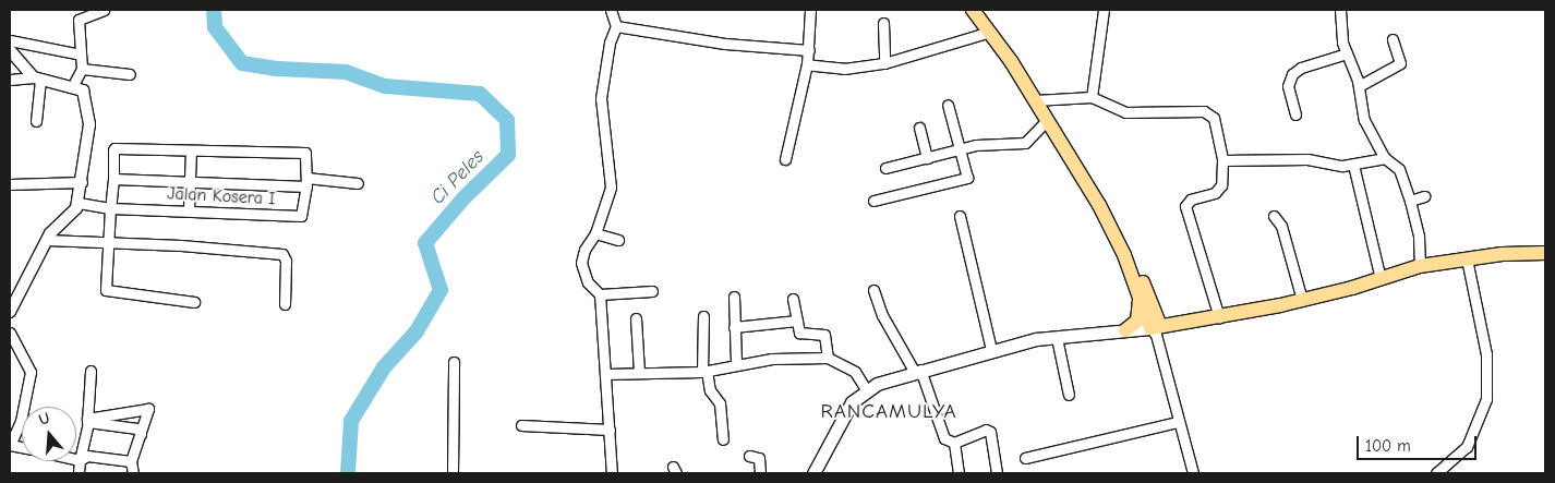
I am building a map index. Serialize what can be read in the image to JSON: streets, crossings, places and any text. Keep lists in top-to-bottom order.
{
  "streets": {
    "street": ["Jalan Kosera I"]
  },
  "districts": ["RANCAMULYA"],
  "water": ["Ci Peles"],
  "scale_bar": "100 m",
  "north": "top"
}
